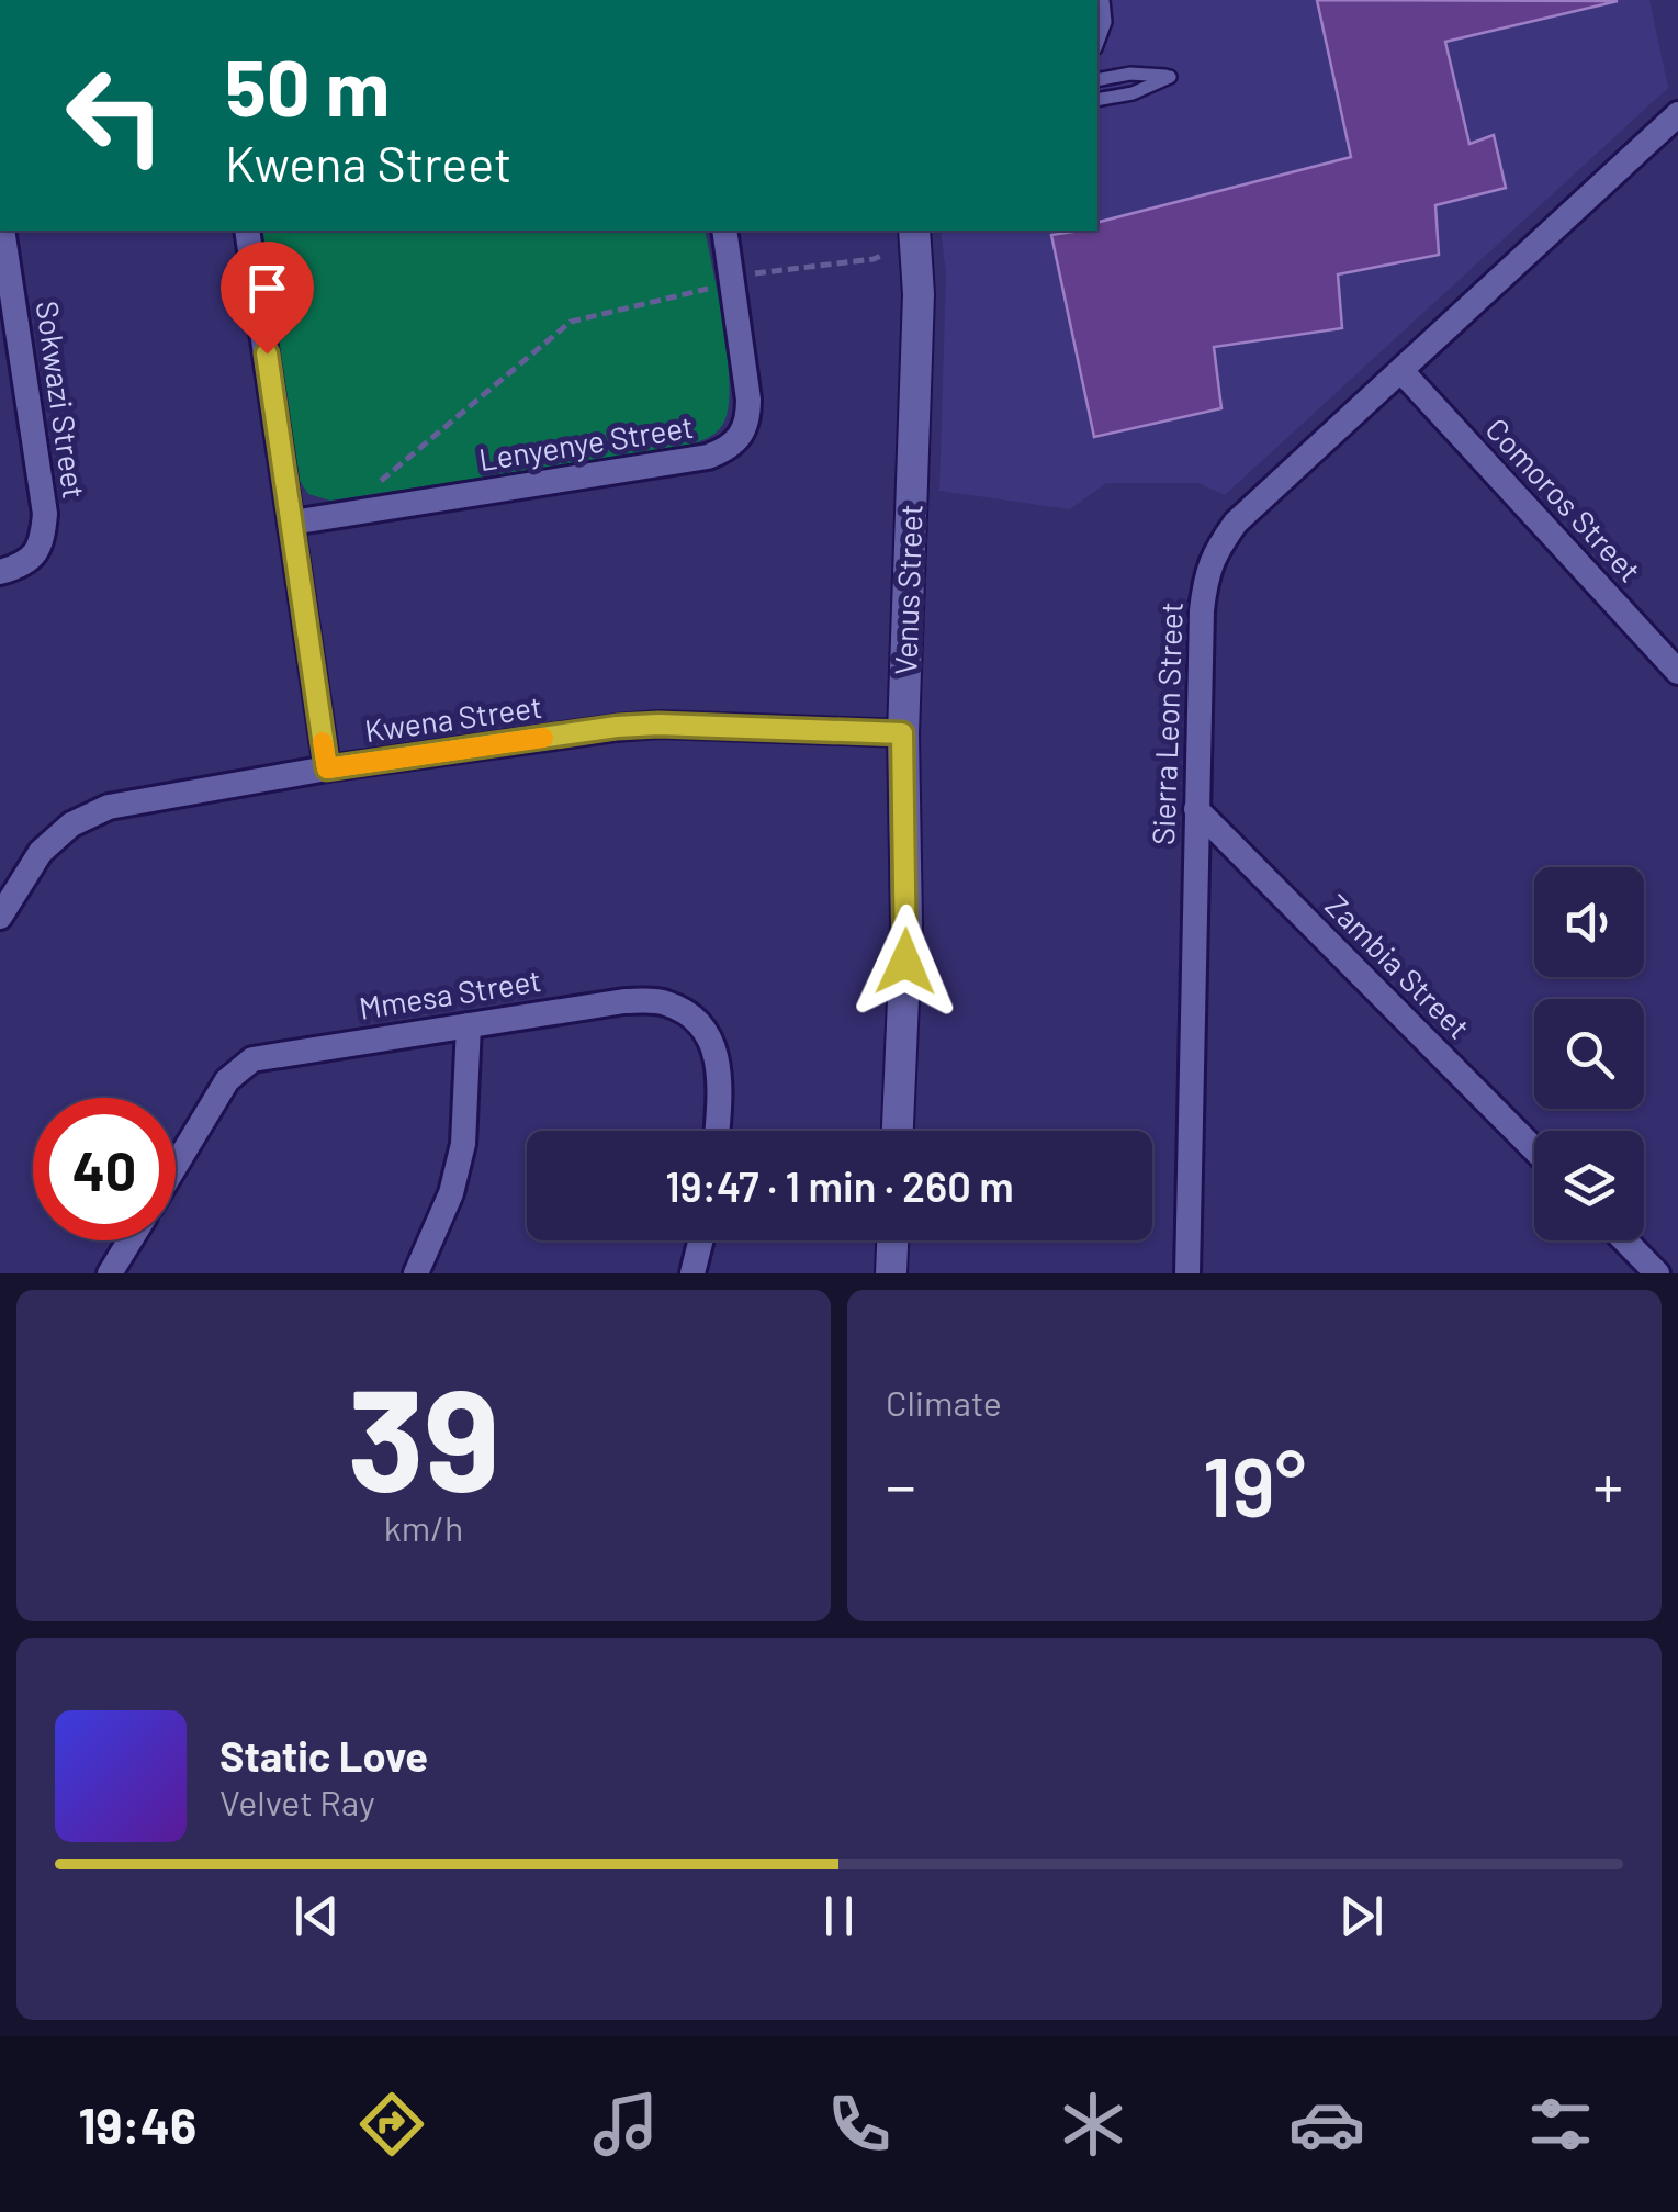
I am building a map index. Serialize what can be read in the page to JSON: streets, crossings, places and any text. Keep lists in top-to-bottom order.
{
  "streets": {
    "street": [
      "Sokwazi Street",
      "Lenyenye Street",
      "Comoros Street",
      "Venus Street",
      "Kwena Street",
      "Sierra Leon Street",
      "Zambia Street",
      "Mmesa Street"
    ]
  },
  "crossings": [
    ["Comoros Street", "Sierra Leon Street"],
    ["Venus Street", "Kwena Street"],
    ["Sierra Leon Street", "Zambia Street"]
  ],
  "page": {
    "turn": ["50 m", "Kwena Street"],
    "limit": "40",
    "trip": "19:47 · 1 min · 260 m",
    "tile": [
      ["39", "km/h"],
      "Climate"
    ],
    "heat": ["−", "19°", "+"],
    "song": ["Static Love", "Velvet Ray"],
    "tabs": "19:46"
  }
}
